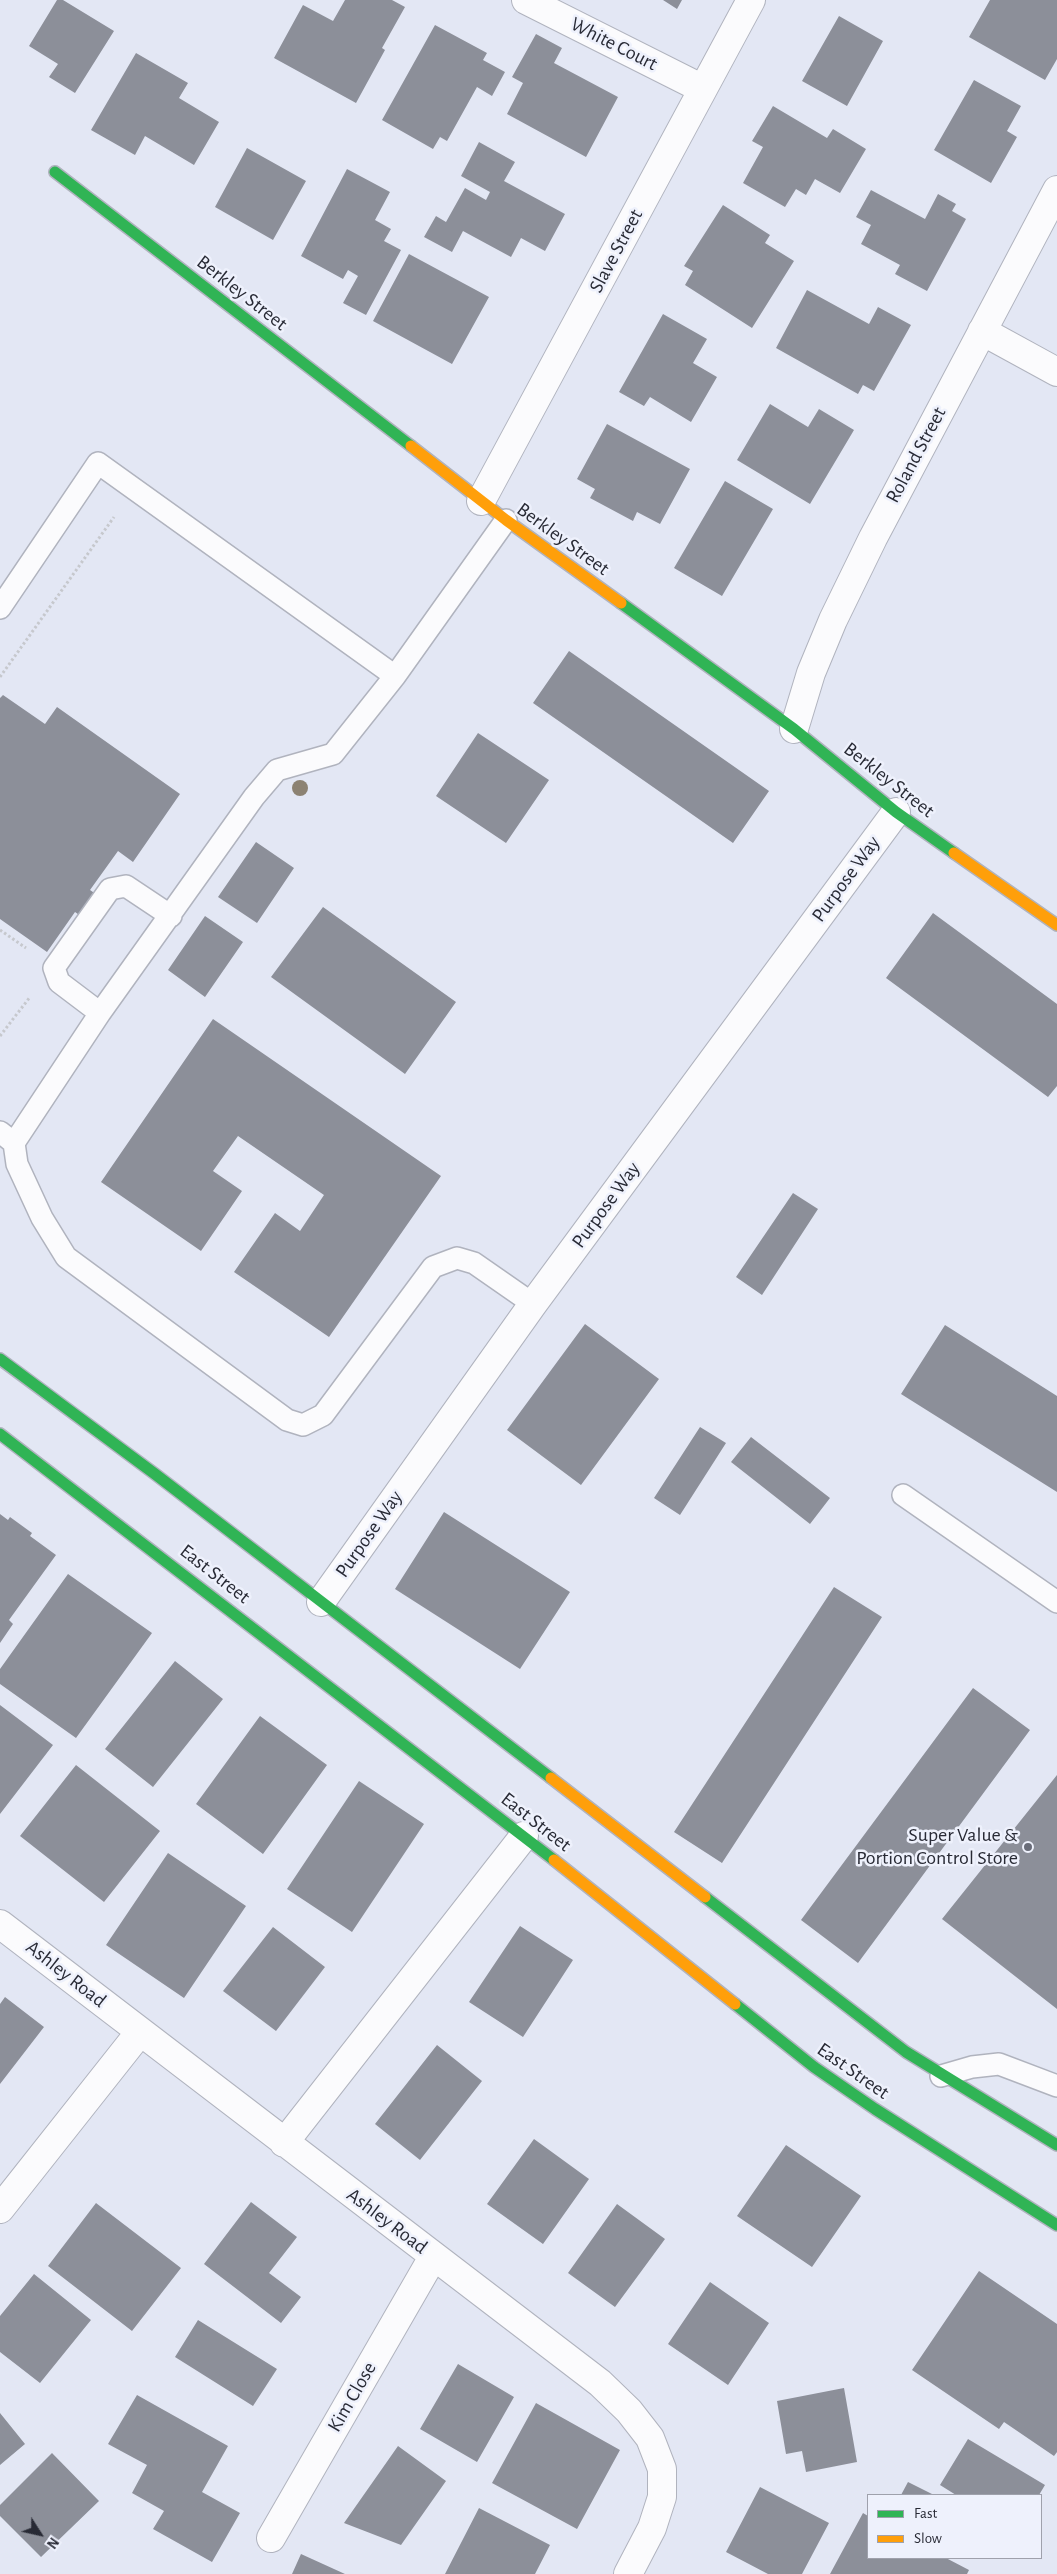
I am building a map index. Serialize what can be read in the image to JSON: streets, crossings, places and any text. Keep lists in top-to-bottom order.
{
  "streets": {
    "main road": ["Berkley Street", "East Street"],
    "street": [
      "White Court",
      "Slave Street",
      "Roland Street",
      "Purpose Way",
      "Ashley Road",
      "Kim Close"
    ]
  },
  "crossings": [
    ["White Court", "Slave Street"],
    ["Slave Street", "Berkley Street"],
    ["Berkley Street", "Roland Street"],
    ["Berkley Street", "Purpose Way"],
    ["Ashley Road", "Kim Close"]
  ],
  "places": ["Super Value & Portion Control Store"],
  "legend": ["Fast", "Slow"],
  "north": "bottom right"
}
